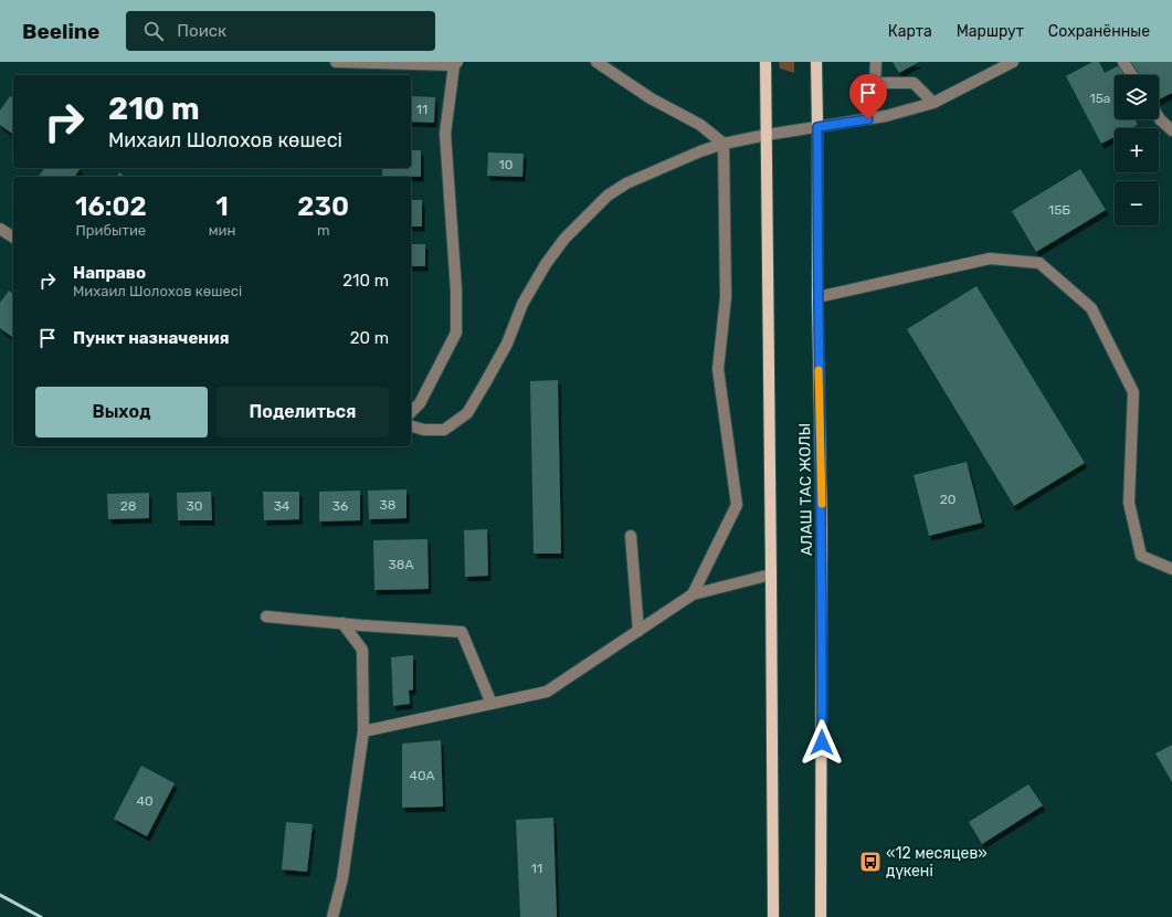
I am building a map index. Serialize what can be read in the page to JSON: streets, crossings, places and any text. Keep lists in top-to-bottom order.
{
  "streets": {
    "main road": ["АЛАШ ТАС ЖОЛЫ"]
  },
  "places": {
    "bus stop": ["«12 месяцев» дүкені"]
  },
  "house_numbers": [
    "15а",
    "11",
    "10",
    "15Б",
    "20",
    "38",
    "28",
    "30",
    "34",
    "36",
    "38А",
    "40А",
    "40",
    "11"
  ],
  "page": {
    "header": "Beeline",
    "search": "Поиск",
    "nav": ["Карта", "Маршрут", "Сохранённые"],
    "map_buttons": ["+", "−"],
    "turn": ["210 m", "Михаил Шолохов көшесі"],
    "eta": [
      "16:02",
      "Прибытие",
      "1",
      "мин",
      "230",
      "m"
    ],
    "list": [
      {
        "name": "Направо",
        "note": "Михаил Шолохов көшесі",
        "value": "210 m"
      },
      {
        "name": "Пункт назначения",
        "value": "20 m"
      }
    ],
    "buttons": ["Выход", "Поделиться"]
  }
}
